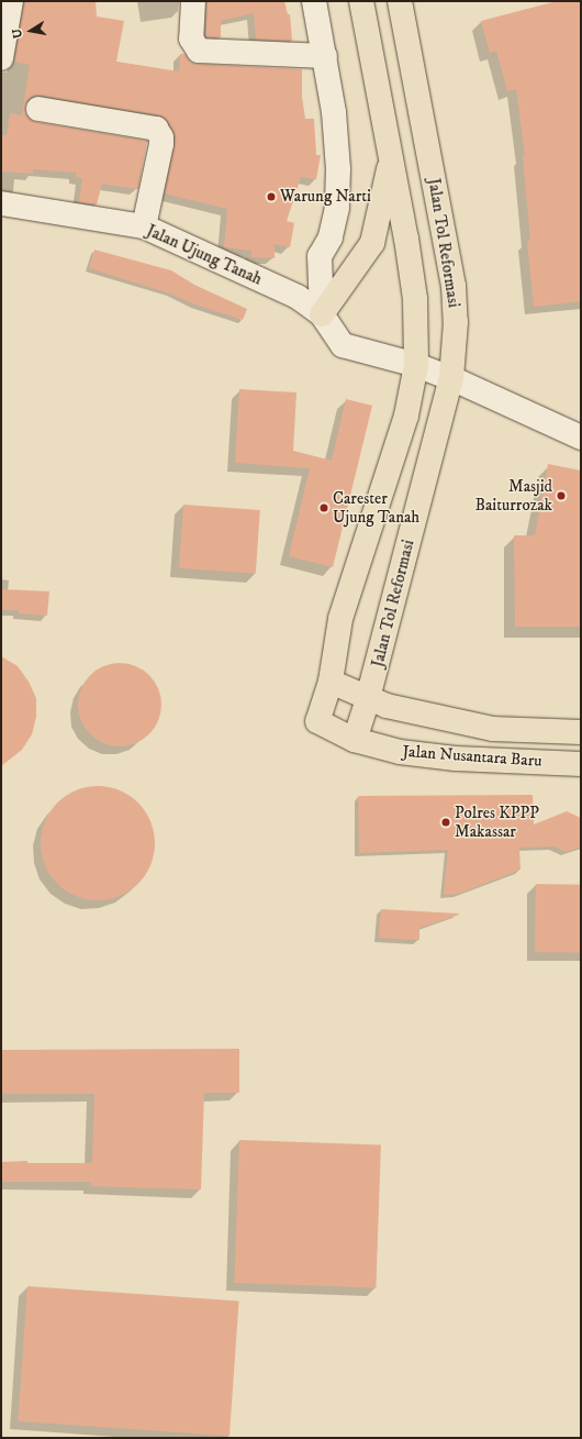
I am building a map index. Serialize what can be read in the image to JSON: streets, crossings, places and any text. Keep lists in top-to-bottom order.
{
  "streets": {
    "highway": ["Jalan Tol Reformasi", "Jalan Nusantara Baru"],
    "street": ["Jalan Ujung Tanah"]
  },
  "crossings": [
    ["Jalan Tol Reformasi", "Jalan Nusantara Baru"]
  ],
  "places": [
    "Warung Narti",
    "Masjid Baiturrozak",
    "Carester Ujung Tanah",
    "Polres KPPP Makassar"
  ],
  "north": "left"
}
